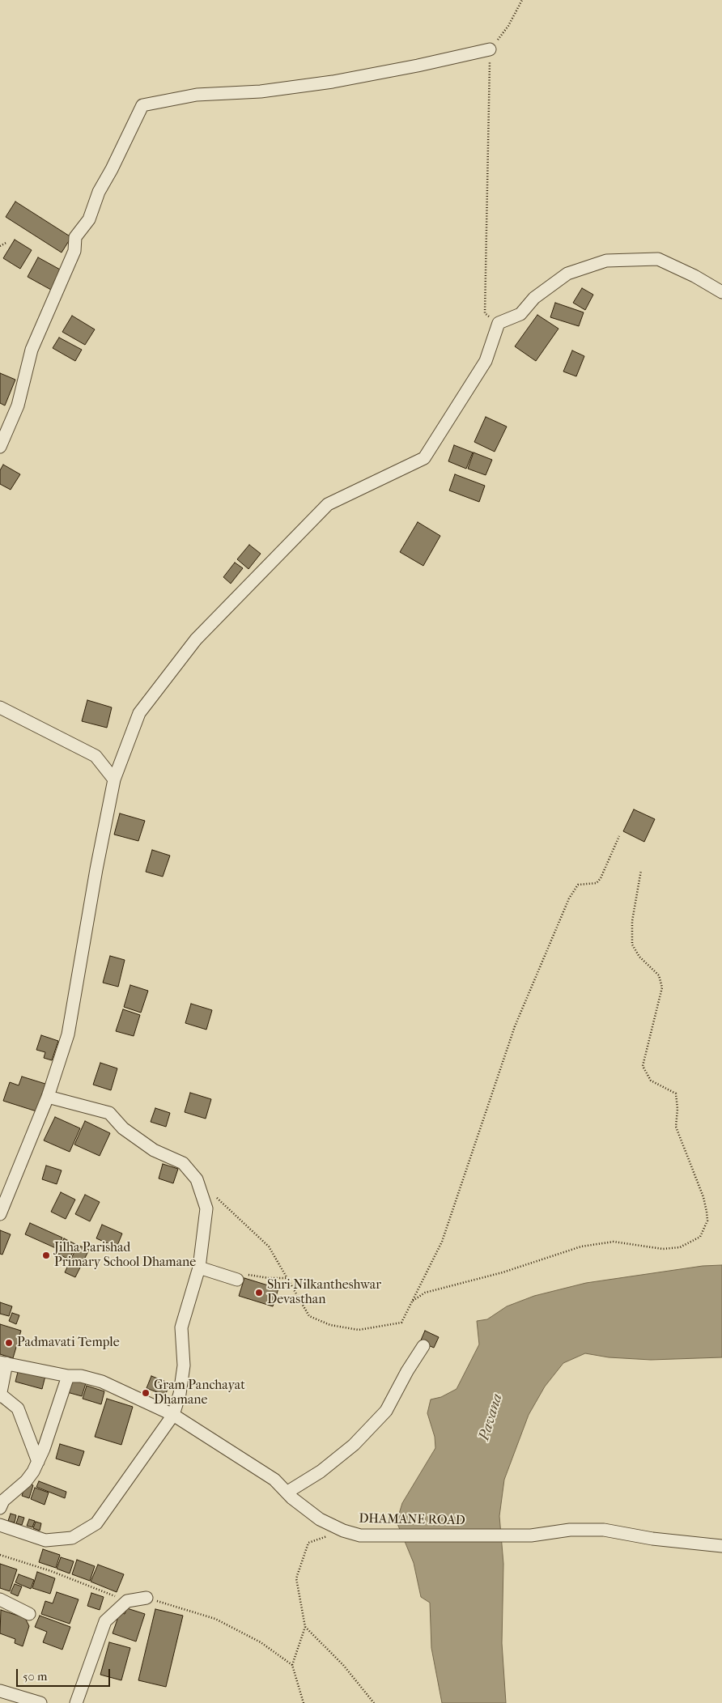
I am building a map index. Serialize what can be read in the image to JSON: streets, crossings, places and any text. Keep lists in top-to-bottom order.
{
  "streets": {
    "street": ["DHAMANE ROAD"]
  },
  "water": ["Pavana"],
  "places": [
    "Jilha Parishad Primary School Dhamane",
    "Shri Nilkantheshwar Devasthan",
    "Padmavati Temple",
    "Gram Panchayat Dhamane"
  ],
  "scale_bar": "50 m"
}
